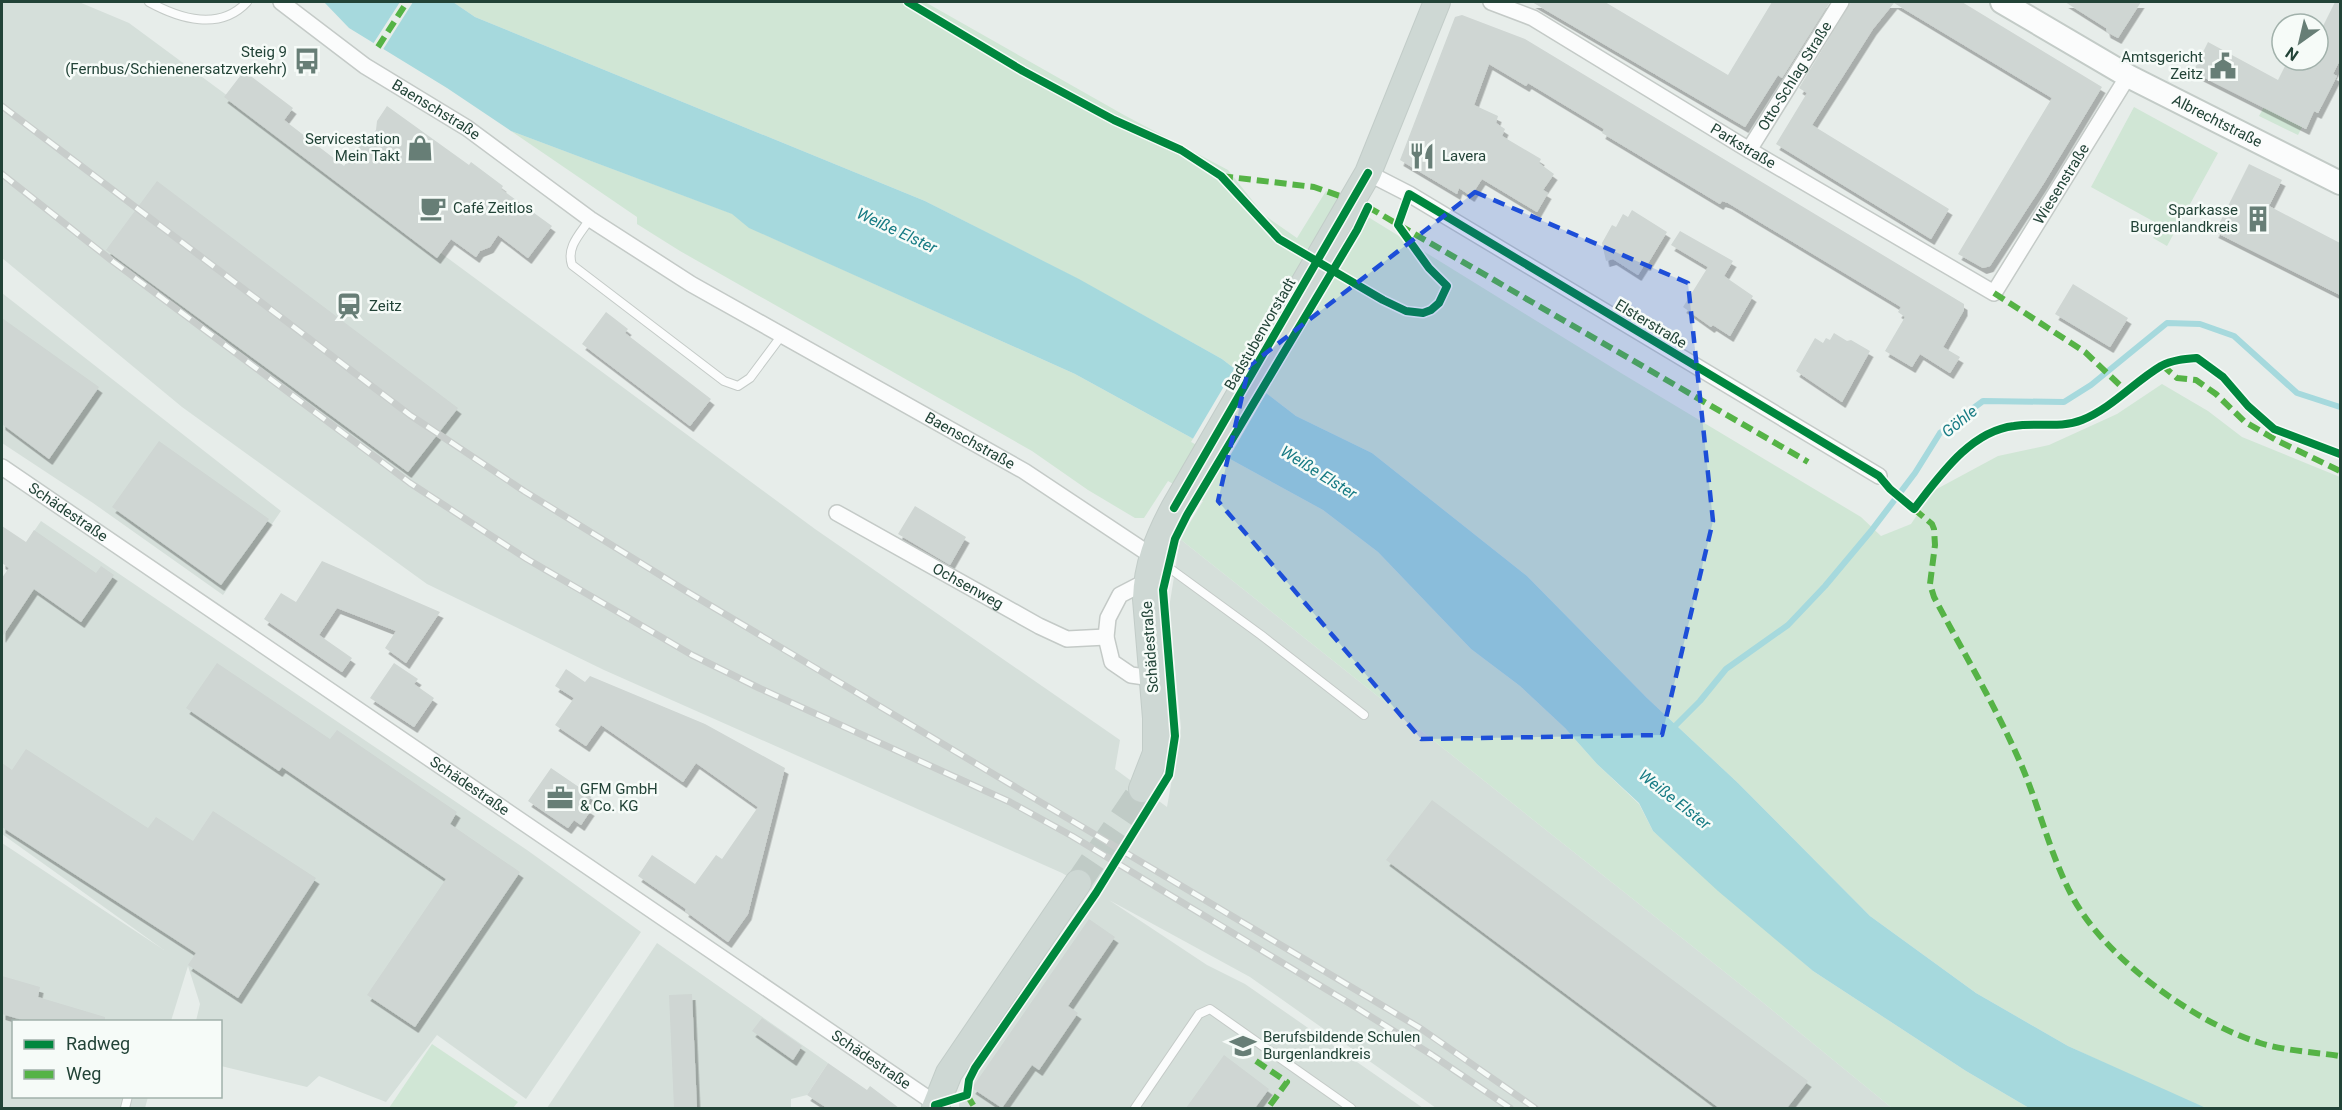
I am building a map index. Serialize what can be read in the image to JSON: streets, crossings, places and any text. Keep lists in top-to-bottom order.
{
  "streets": {
    "main road": ["Albrechtstraße", "Badstubenvorstadt", "Schädestraße"],
    "street": [
      "Otto-Schlag Straße",
      "Baenschstraße",
      "Parkstraße",
      "Wiesenstraße",
      "Elsterstraße",
      "Ochsenweg"
    ]
  },
  "crossings": [
    ["Otto-Schlag Straße", "Parkstraße"],
    ["Baenschstraße", "Schädestraße"],
    ["Albrechtstraße", "Wiesenstraße"],
    ["Parkstraße", "Wiesenstraße"],
    ["Elsterstraße", "Badstubenvorstadt"],
    ["Badstubenvorstadt", "Schädestraße"]
  ],
  "water": ["Weiße Elster", "Göhle"],
  "places": {
    "bus stop": ["Steig 9 (Fernbus/Schienenersatzverkehr)"],
    "public building": ["Amtsgericht Zeitz"],
    "shop": ["Servicestation Mein Takt"],
    "restaurant": ["Lavera"],
    "cafe": ["Café Zeitlos"],
    "building": ["Sparkasse Burgenlandkreis"],
    "station": ["Zeitz"],
    "office": ["GFM GmbH & Co. KG"],
    "school or university": ["Berufsbildende Schulen Burgenlandkreis"]
  },
  "legend": ["Radweg", "Weg"],
  "north": "bottom left"
}
